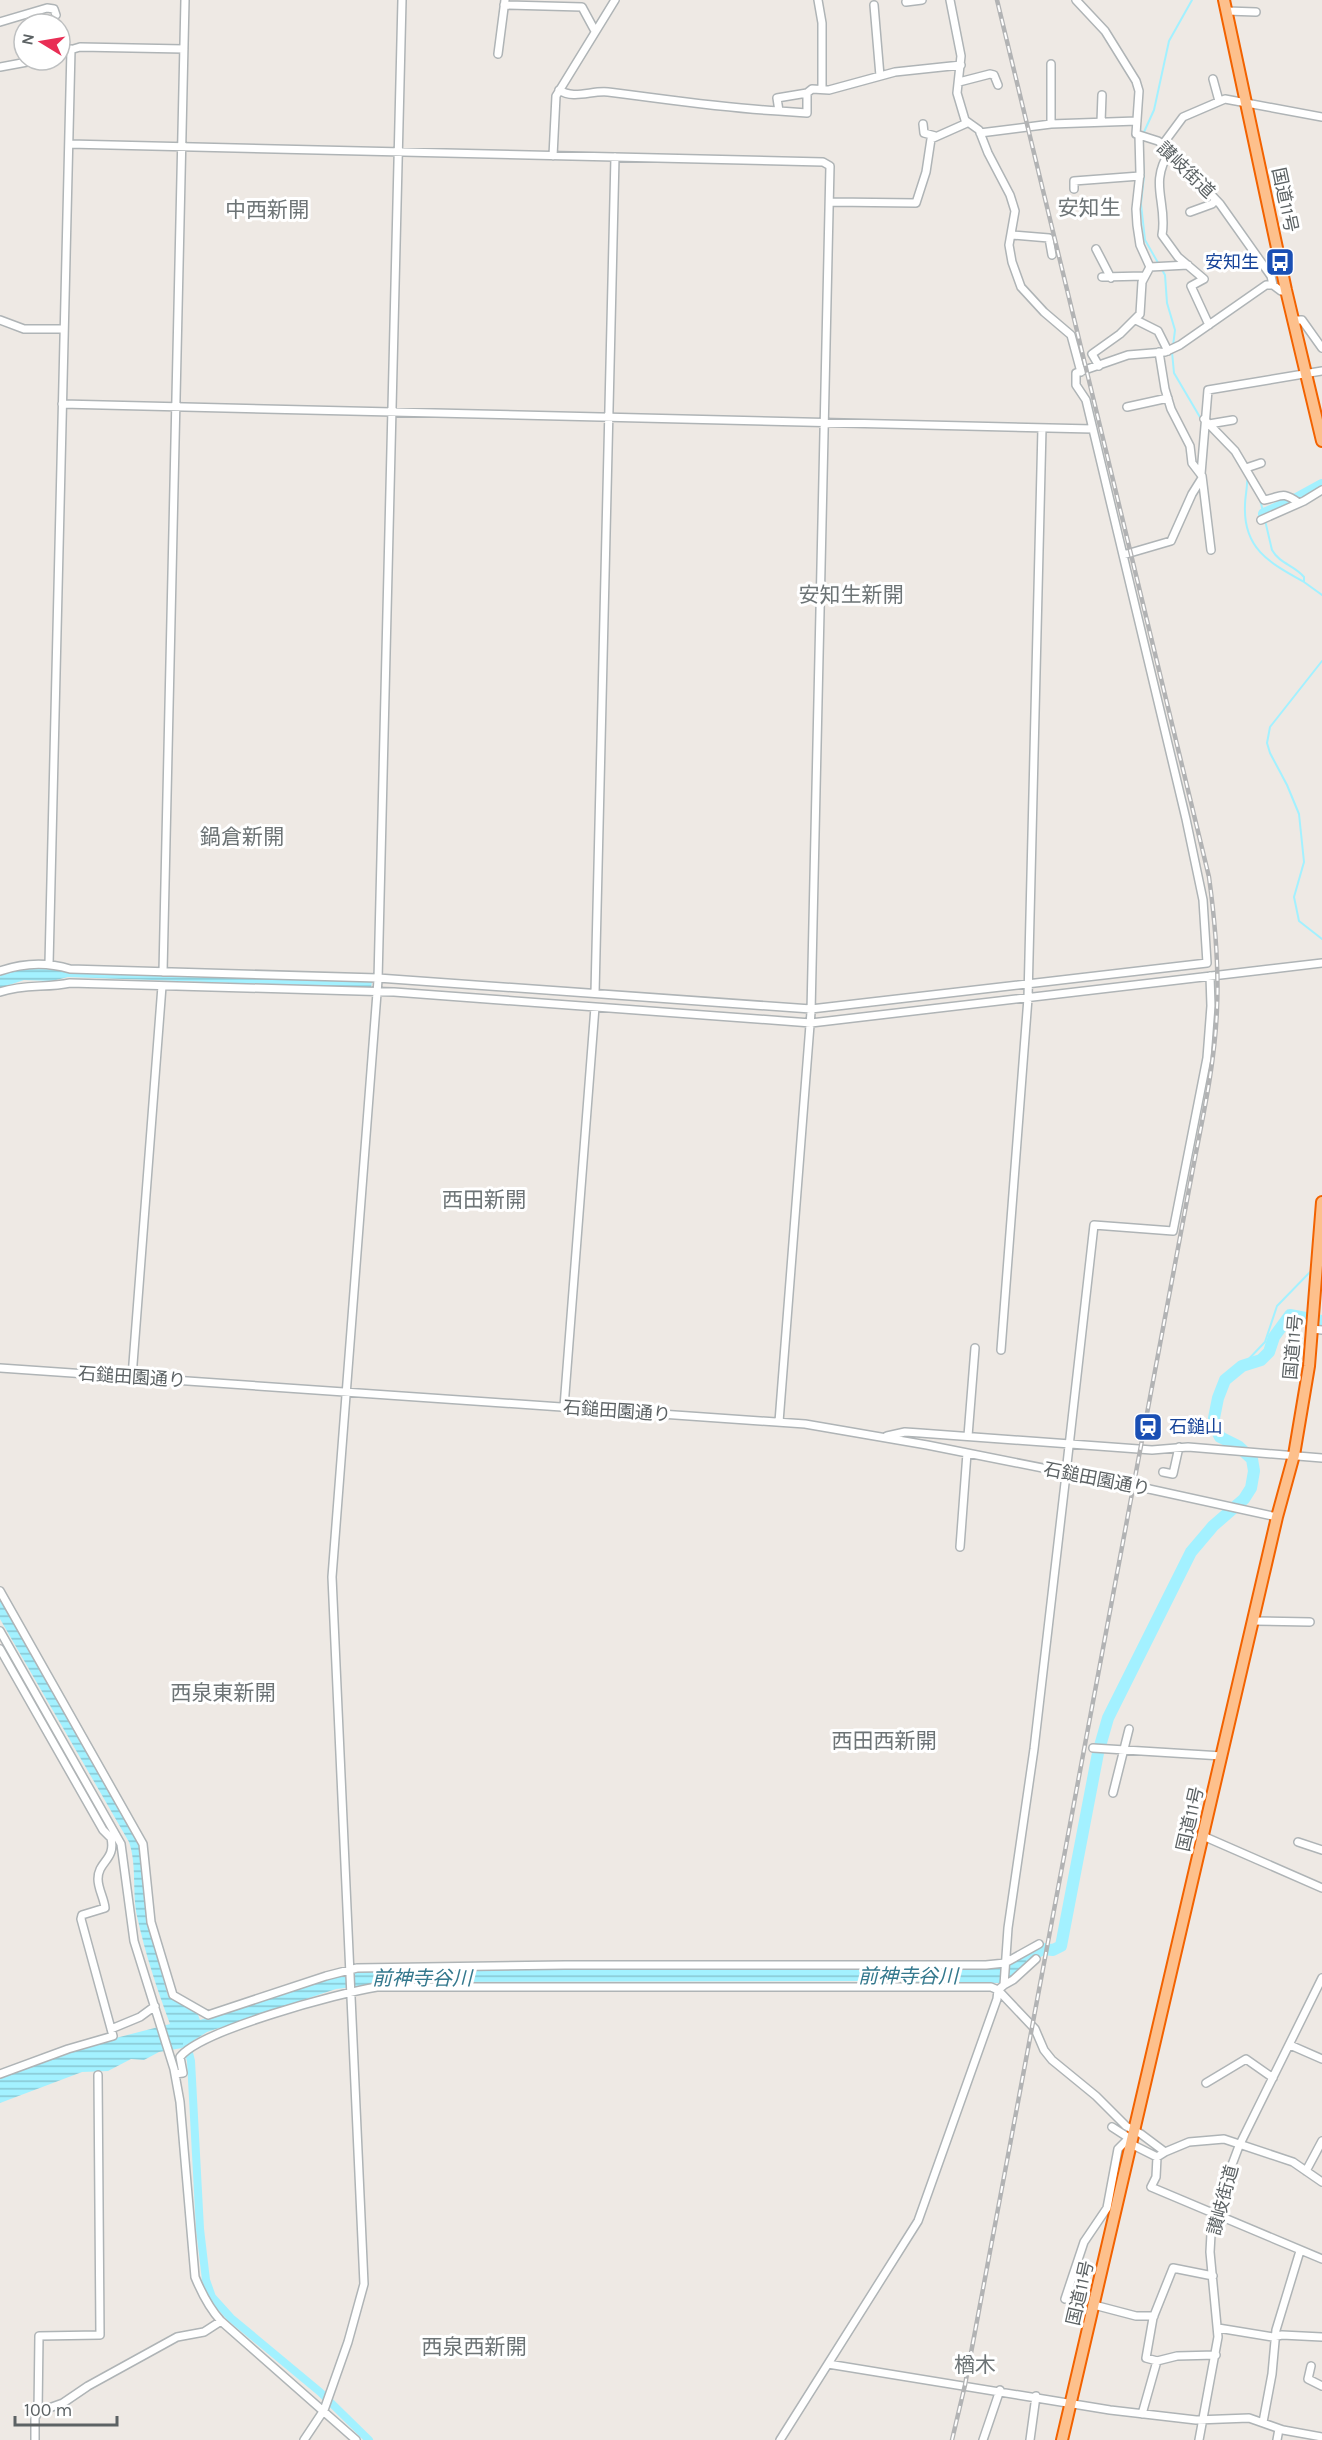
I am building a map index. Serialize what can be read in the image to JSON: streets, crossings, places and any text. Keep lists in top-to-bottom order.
{
  "streets": {
    "highway": ["国道11号"],
    "street": ["讃岐街道", "石鎚田園通り"]
  },
  "crossings": [
    ["国道11号", "石鎚田園通り"]
  ],
  "districts": [
    "安知生",
    "中西新開",
    "安知生新開",
    "鍋倉新開",
    "西田新開",
    "西泉東新開",
    "西田西新開",
    "西泉西新開",
    "楢木"
  ],
  "water": ["前神寺谷川"],
  "places": {
    "bus stop": ["安知生"],
    "station": ["石鎚山"]
  },
  "scale_bar": "100 m",
  "north": "left"
}
